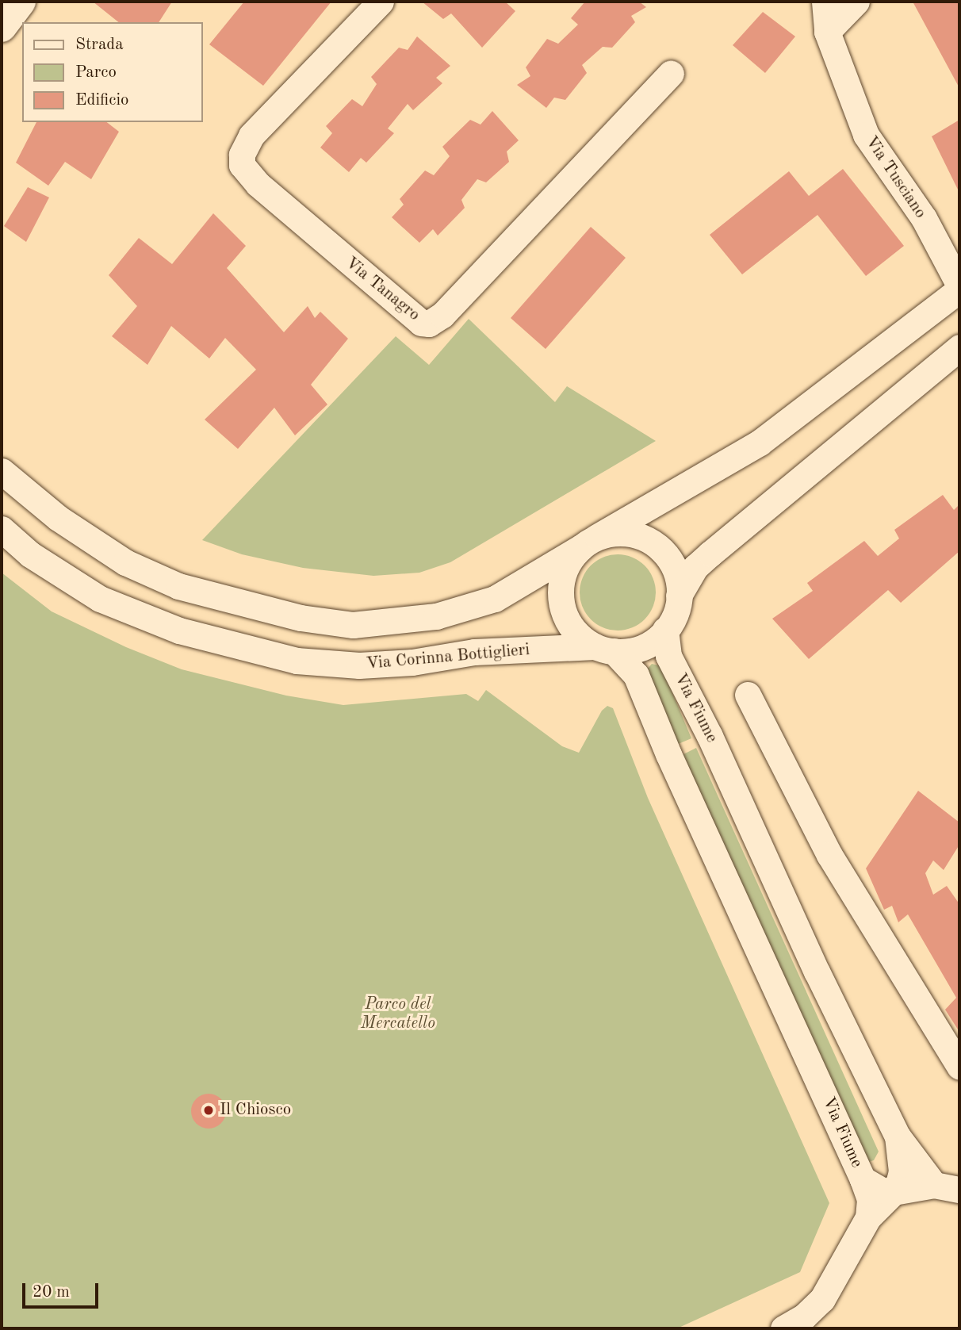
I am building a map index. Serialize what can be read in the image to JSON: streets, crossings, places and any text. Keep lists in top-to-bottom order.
{
  "streets": {
    "street": [
      "Via Tusciano",
      "Via Tanagro",
      "Via Corinna Bottiglieri",
      "Via Fiume"
    ]
  },
  "crossings": [
    ["Via Corinna Bottiglieri", "Via Fiume"]
  ],
  "parks": ["Parco del Mercatello"],
  "places": ["Il Chiosco"],
  "legend": ["Strada", "Parco", "Edificio"],
  "scale_bar": "20 m"
}
